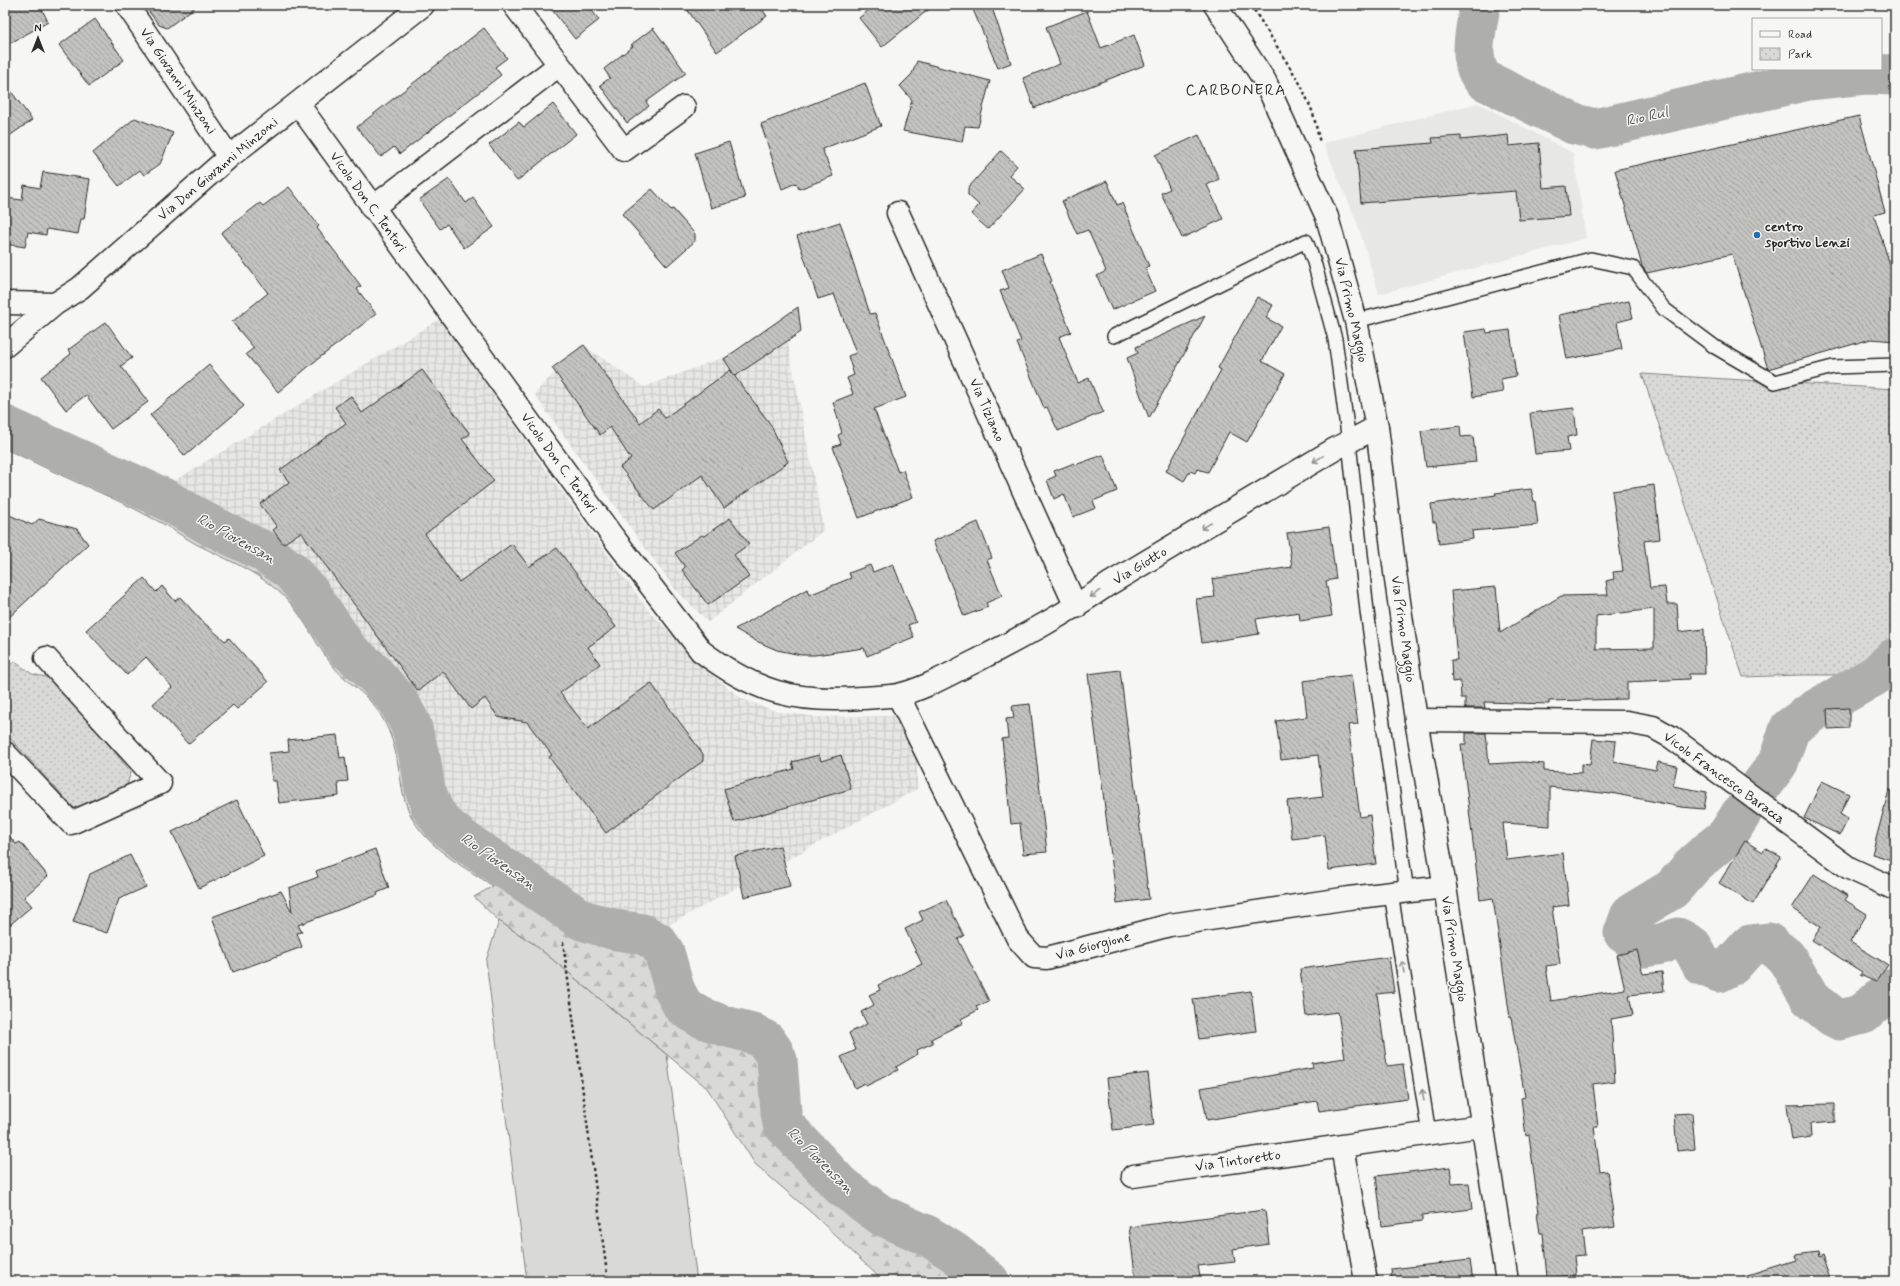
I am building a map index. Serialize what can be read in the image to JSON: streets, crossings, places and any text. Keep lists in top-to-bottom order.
{
  "streets": {
    "street": [
      "Via Giovanni Minzoni",
      "Via Don Giovanni Minzoni",
      "Vicolo Don C. Tentori",
      "Via Primo Maggio",
      "Via Tiziano",
      "Via Giotto",
      "Vicolo Francesco Baracca",
      "Via Giorgione",
      "Via Tintoretto"
    ]
  },
  "crossings": [
    ["Via Giovanni Minzoni", "Via Don Giovanni Minzoni"],
    ["Via Don Giovanni Minzoni", "Vicolo Don C. Tentori"],
    ["Vicolo Don C. Tentori", "Via Giotto"],
    ["Vicolo Don C. Tentori", "Via Giorgione"],
    ["Via Primo Maggio", "Via Giotto"],
    ["Via Primo Maggio", "Vicolo Francesco Baracca"],
    ["Via Primo Maggio", "Via Giorgione"],
    ["Via Primo Maggio", "Via Tintoretto"],
    ["Via Tiziano", "Via Giotto"],
    ["Via Giotto", "Via Giorgione"]
  ],
  "one_way": ["Via Giotto"],
  "districts": ["CARBONERA"],
  "water": ["Rio Rul", "Rio Piovensan"],
  "places": ["centro sportivo Lenzi"],
  "legend": ["Road", "Park"],
  "north": "top"
}
